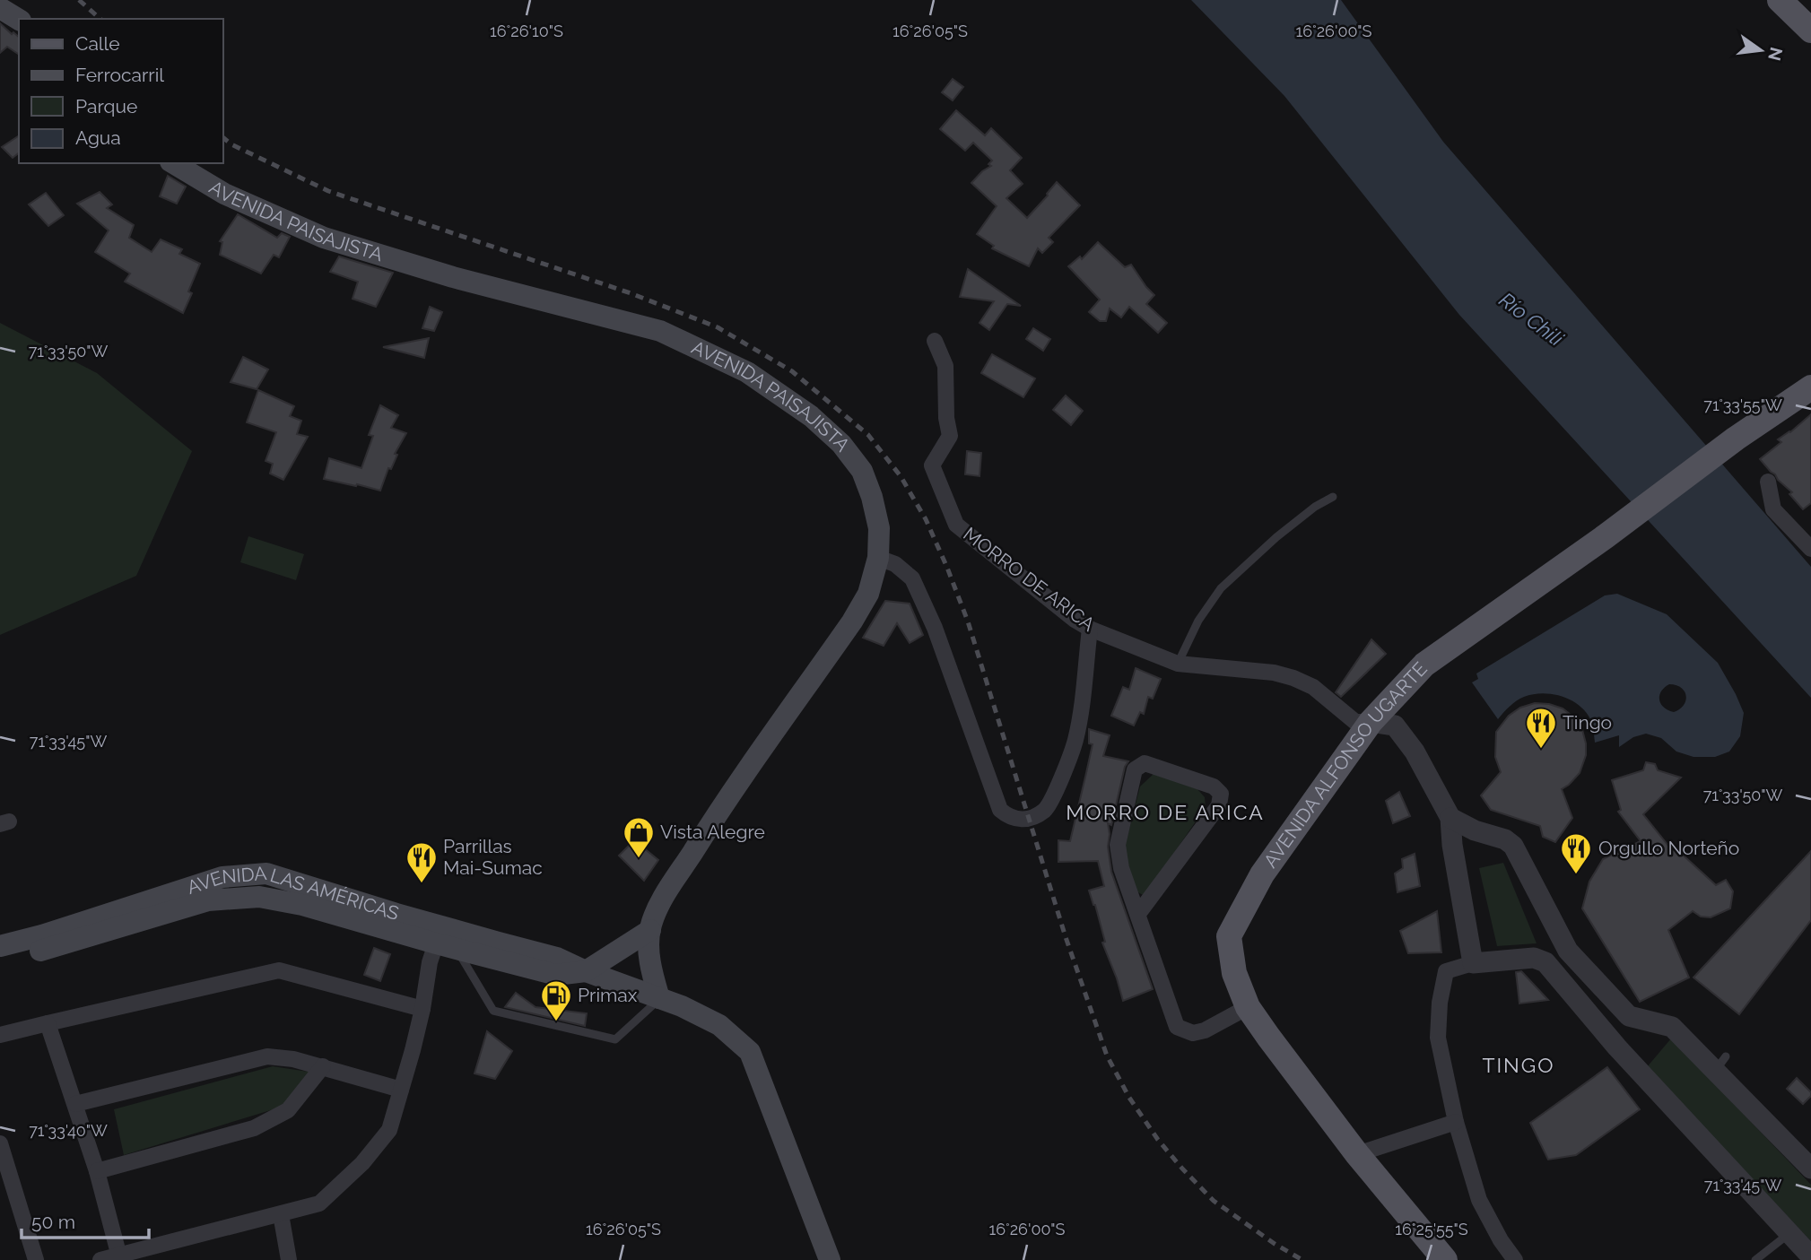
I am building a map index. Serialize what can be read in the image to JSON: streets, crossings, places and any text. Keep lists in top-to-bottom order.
{
  "streets": {
    "main road": ["AVENIDA PAISAJISTA", "AVENIDA ALFONSO UGARTE", "AVENIDA LAS AMÉRICAS"],
    "street": ["MORRO DE ARICA"]
  },
  "crossings": [
    ["AVENIDA PAISAJISTA", "AVENIDA LAS AMÉRICAS"],
    ["MORRO DE ARICA", "AVENIDA ALFONSO UGARTE"]
  ],
  "districts": ["MORRO DE ARICA", "TINGO"],
  "water": ["Río Chili"],
  "places": {
    "restaurant": ["Tingo", "Orgullo Norteño", "Parrillas Mai-Sumac"],
    "shop": ["Vista Alegre"],
    "fuel station": ["Primax"]
  },
  "legend": [
    "Calle",
    "Ferrocarril",
    "Parque",
    "Agua"
  ],
  "scale_bar": "50 m",
  "north": "right",
  "coordinates": [
    "16°26'10\"S",
    "16°26'05\"S",
    "16°26'00\"S",
    "71°33'50\"W",
    "71°33'55\"W",
    "71°33'45\"W",
    "71°33'40\"W",
    "16°25'55\"S"
  ]
}
